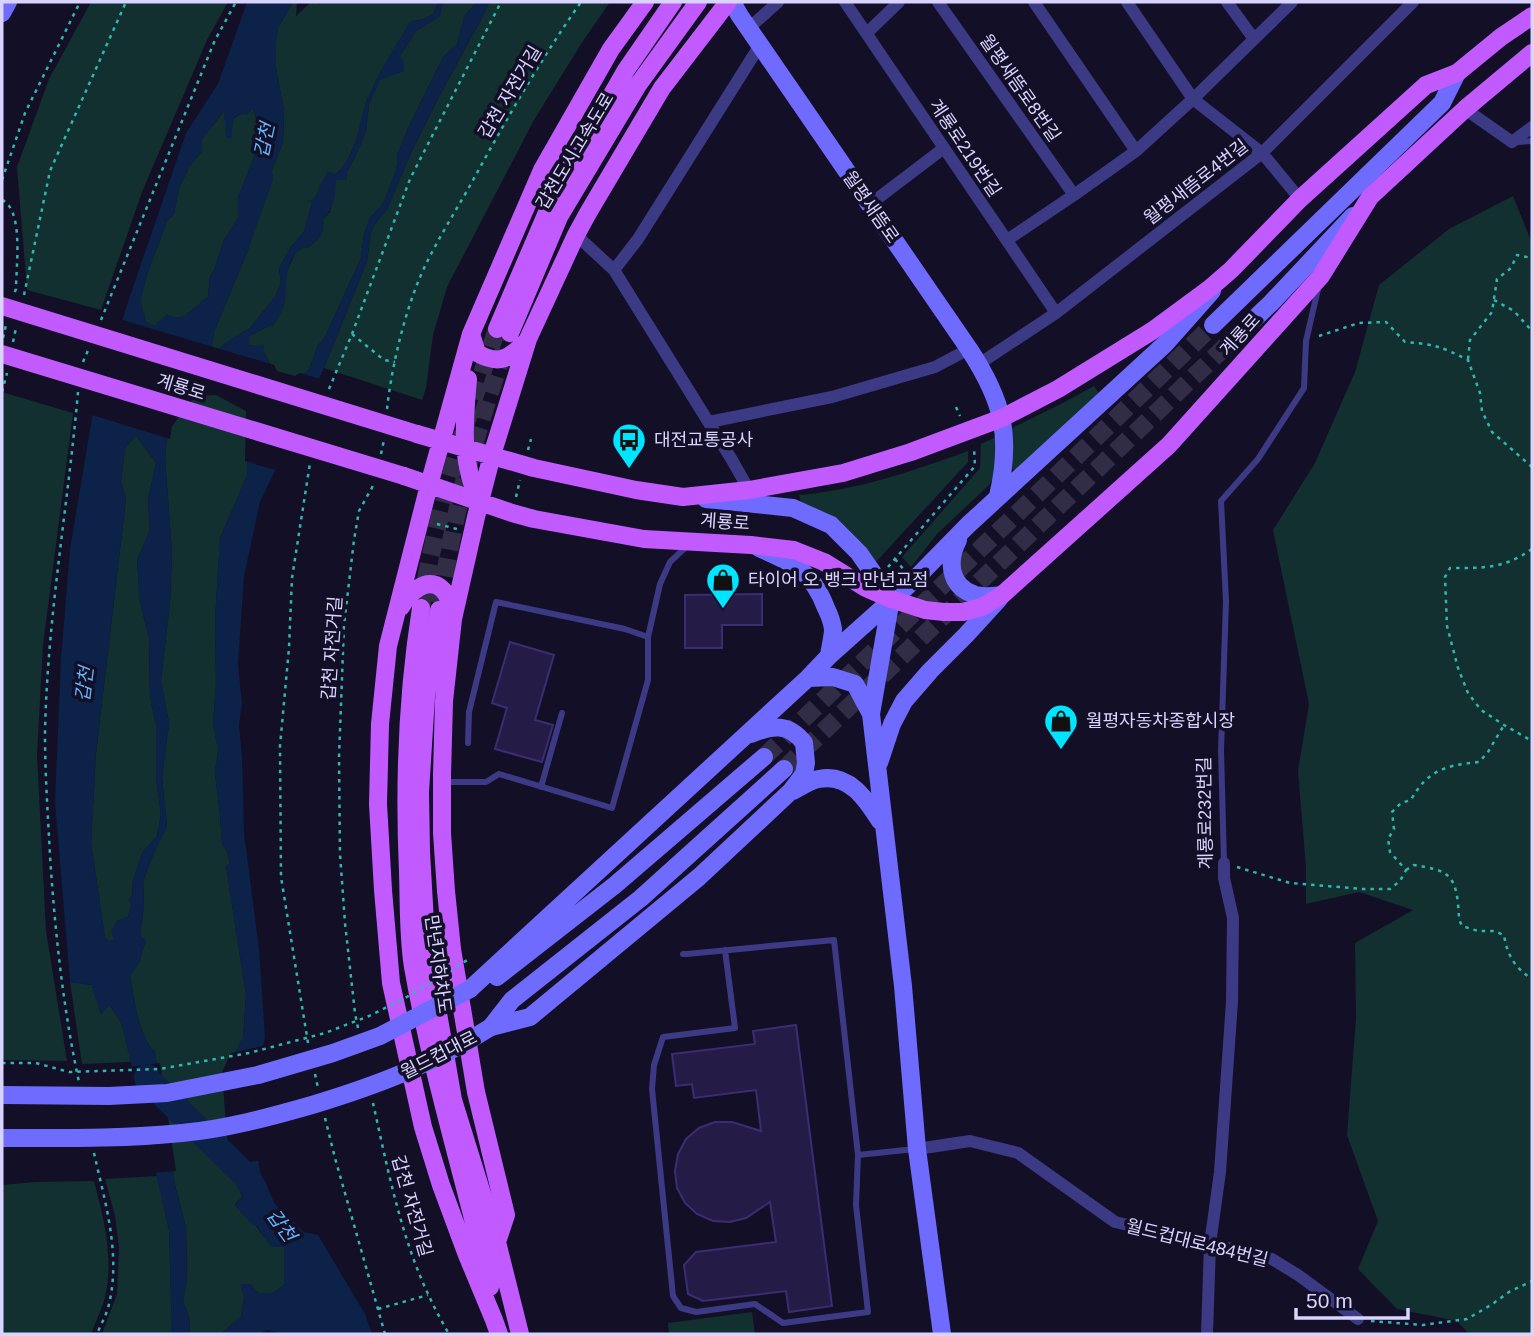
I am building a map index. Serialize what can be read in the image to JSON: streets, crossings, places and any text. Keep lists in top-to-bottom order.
{
  "streets": {
    "main road": ["갑천도시고속도로", "계룡로", "만년지하차도"],
    "street": [
      "월평새뜸로8번길",
      "계룡로219번길",
      "월평새뜸로4번길",
      "월평새뜸로",
      "계룡로232번길",
      "월드컵대로",
      "월드컵대로484번길"
    ],
    "path": ["갑천 자전거길"]
  },
  "crossings": [
    ["계룡로219번길", "월평새뜸로4번길"],
    ["월평새뜸로4번길", "월평새뜸로"],
    ["월평새뜸로", "계룡로"],
    ["계룡로", "계룡로232번길"],
    ["계룡로232번길", "월드컵대로484번길"]
  ],
  "water": ["갑천"],
  "places": {
    "bus stop": ["대전교통공사"],
    "shop": ["타이어 오 뱅크 만년교점", "월평자동차종합시장"]
  },
  "scale_bar": "50 m"
}
